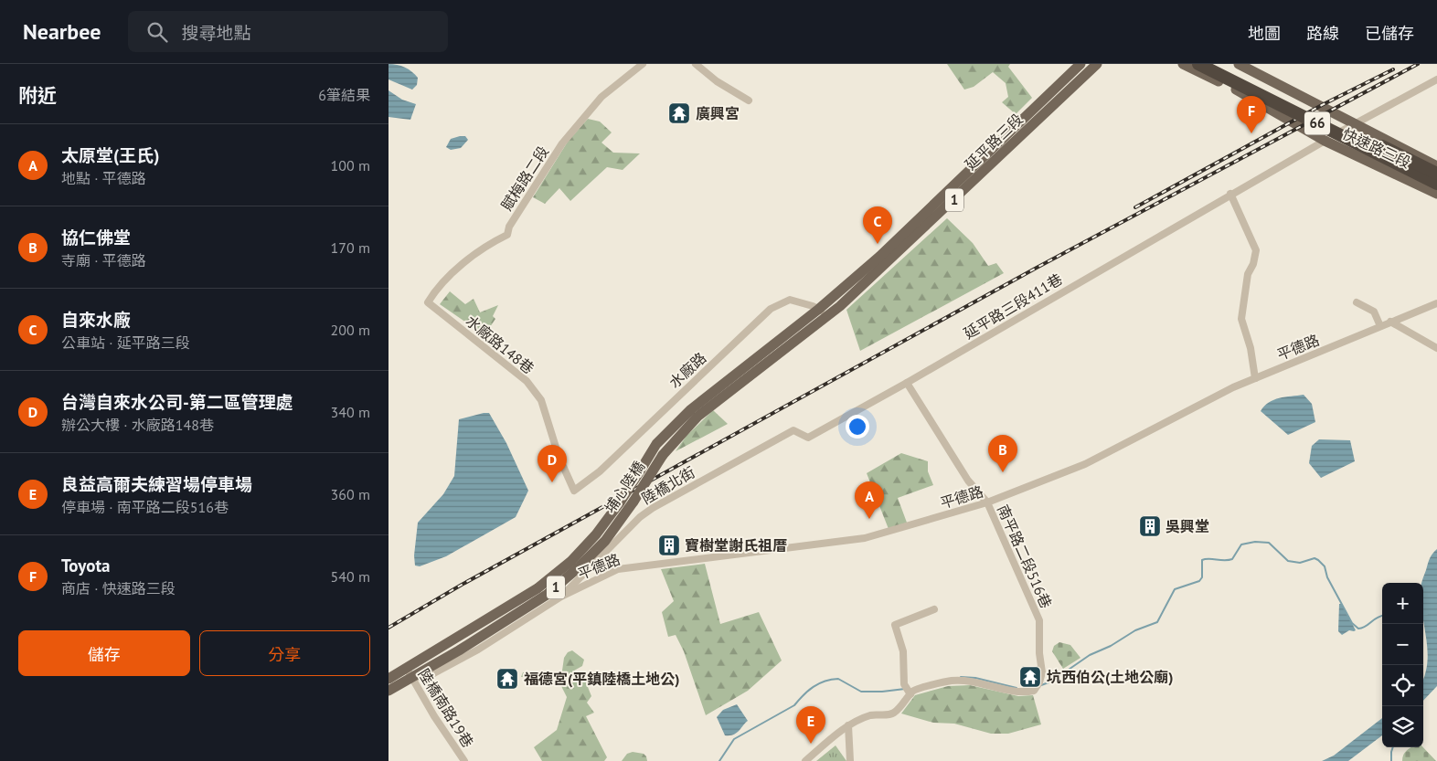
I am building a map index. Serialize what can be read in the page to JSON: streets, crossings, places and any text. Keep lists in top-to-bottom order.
{
  "streets": {
    "highway": ["66"],
    "main road": [
      "延平路三段",
      "快速路三段",
      "1",
      "埔心陸橋"
    ],
    "street": [
      "賦梅路二段",
      "延平路三段411巷",
      "水廠路148巷",
      "平德路",
      "水廠路",
      "陸橋北街",
      "南平路二段516巷",
      "陸橋南路19巷"
    ]
  },
  "crossings": [
    ["66", "快速路三段"],
    ["延平路三段", "水廠路"],
    ["延平路三段", "埔心陸橋"],
    ["快速路三段", "延平路三段411巷"],
    ["賦梅路二段", "水廠路148巷"],
    ["1", "平德路"],
    ["1", "埔心陸橋"],
    ["1", "陸橋南路19巷"],
    ["延平路三段411巷", "陸橋北街"],
    ["延平路三段411巷", "南平路二段516巷"],
    ["水廠路148巷", "水廠路"],
    ["平德路", "陸橋北街"],
    ["平德路", "南平路二段516巷"],
    ["平德路", "陸橋南路19巷"]
  ],
  "places": {
    "temple": ["廣興宮", "坑西伯公(土地公廟)", "福德宮(平鎮陸橋土地公)"],
    "building": ["吳興堂", "寶樹堂謝氏祖厝"]
  },
  "page": {
    "header": "Nearbee",
    "search": "搜尋地點",
    "nav": ["地圖", "路線", "已儲存"],
    "heading": ["附近", "6筆結果"],
    "pins": [
      "F",
      "C",
      "B",
      "D",
      "A",
      "E"
    ],
    "list": [
      {
        "mark": "A",
        "name": "太原堂(王氏)",
        "note": "地點 · 平德路",
        "value": "100 m"
      },
      {
        "mark": "B",
        "name": "協仁佛堂",
        "note": "寺廟 · 平德路",
        "value": "170 m"
      },
      {
        "mark": "C",
        "name": "自來水廠",
        "note": "公車站 · 延平路三段",
        "value": "200 m"
      },
      {
        "mark": "D",
        "name": "台灣自來水公司-第二區管理處",
        "note": "辦公大樓 · 水廠路148巷",
        "value": "340 m"
      },
      {
        "mark": "E",
        "name": "良益高爾夫練習場停車場",
        "note": "停車場 · 南平路二段516巷",
        "value": "360 m"
      },
      {
        "mark": "F",
        "name": "Toyota",
        "note": "商店 · 快速路三段",
        "value": "540 m"
      }
    ],
    "map_buttons": ["+", "−"],
    "buttons": ["儲存", "分享"]
  }
}
